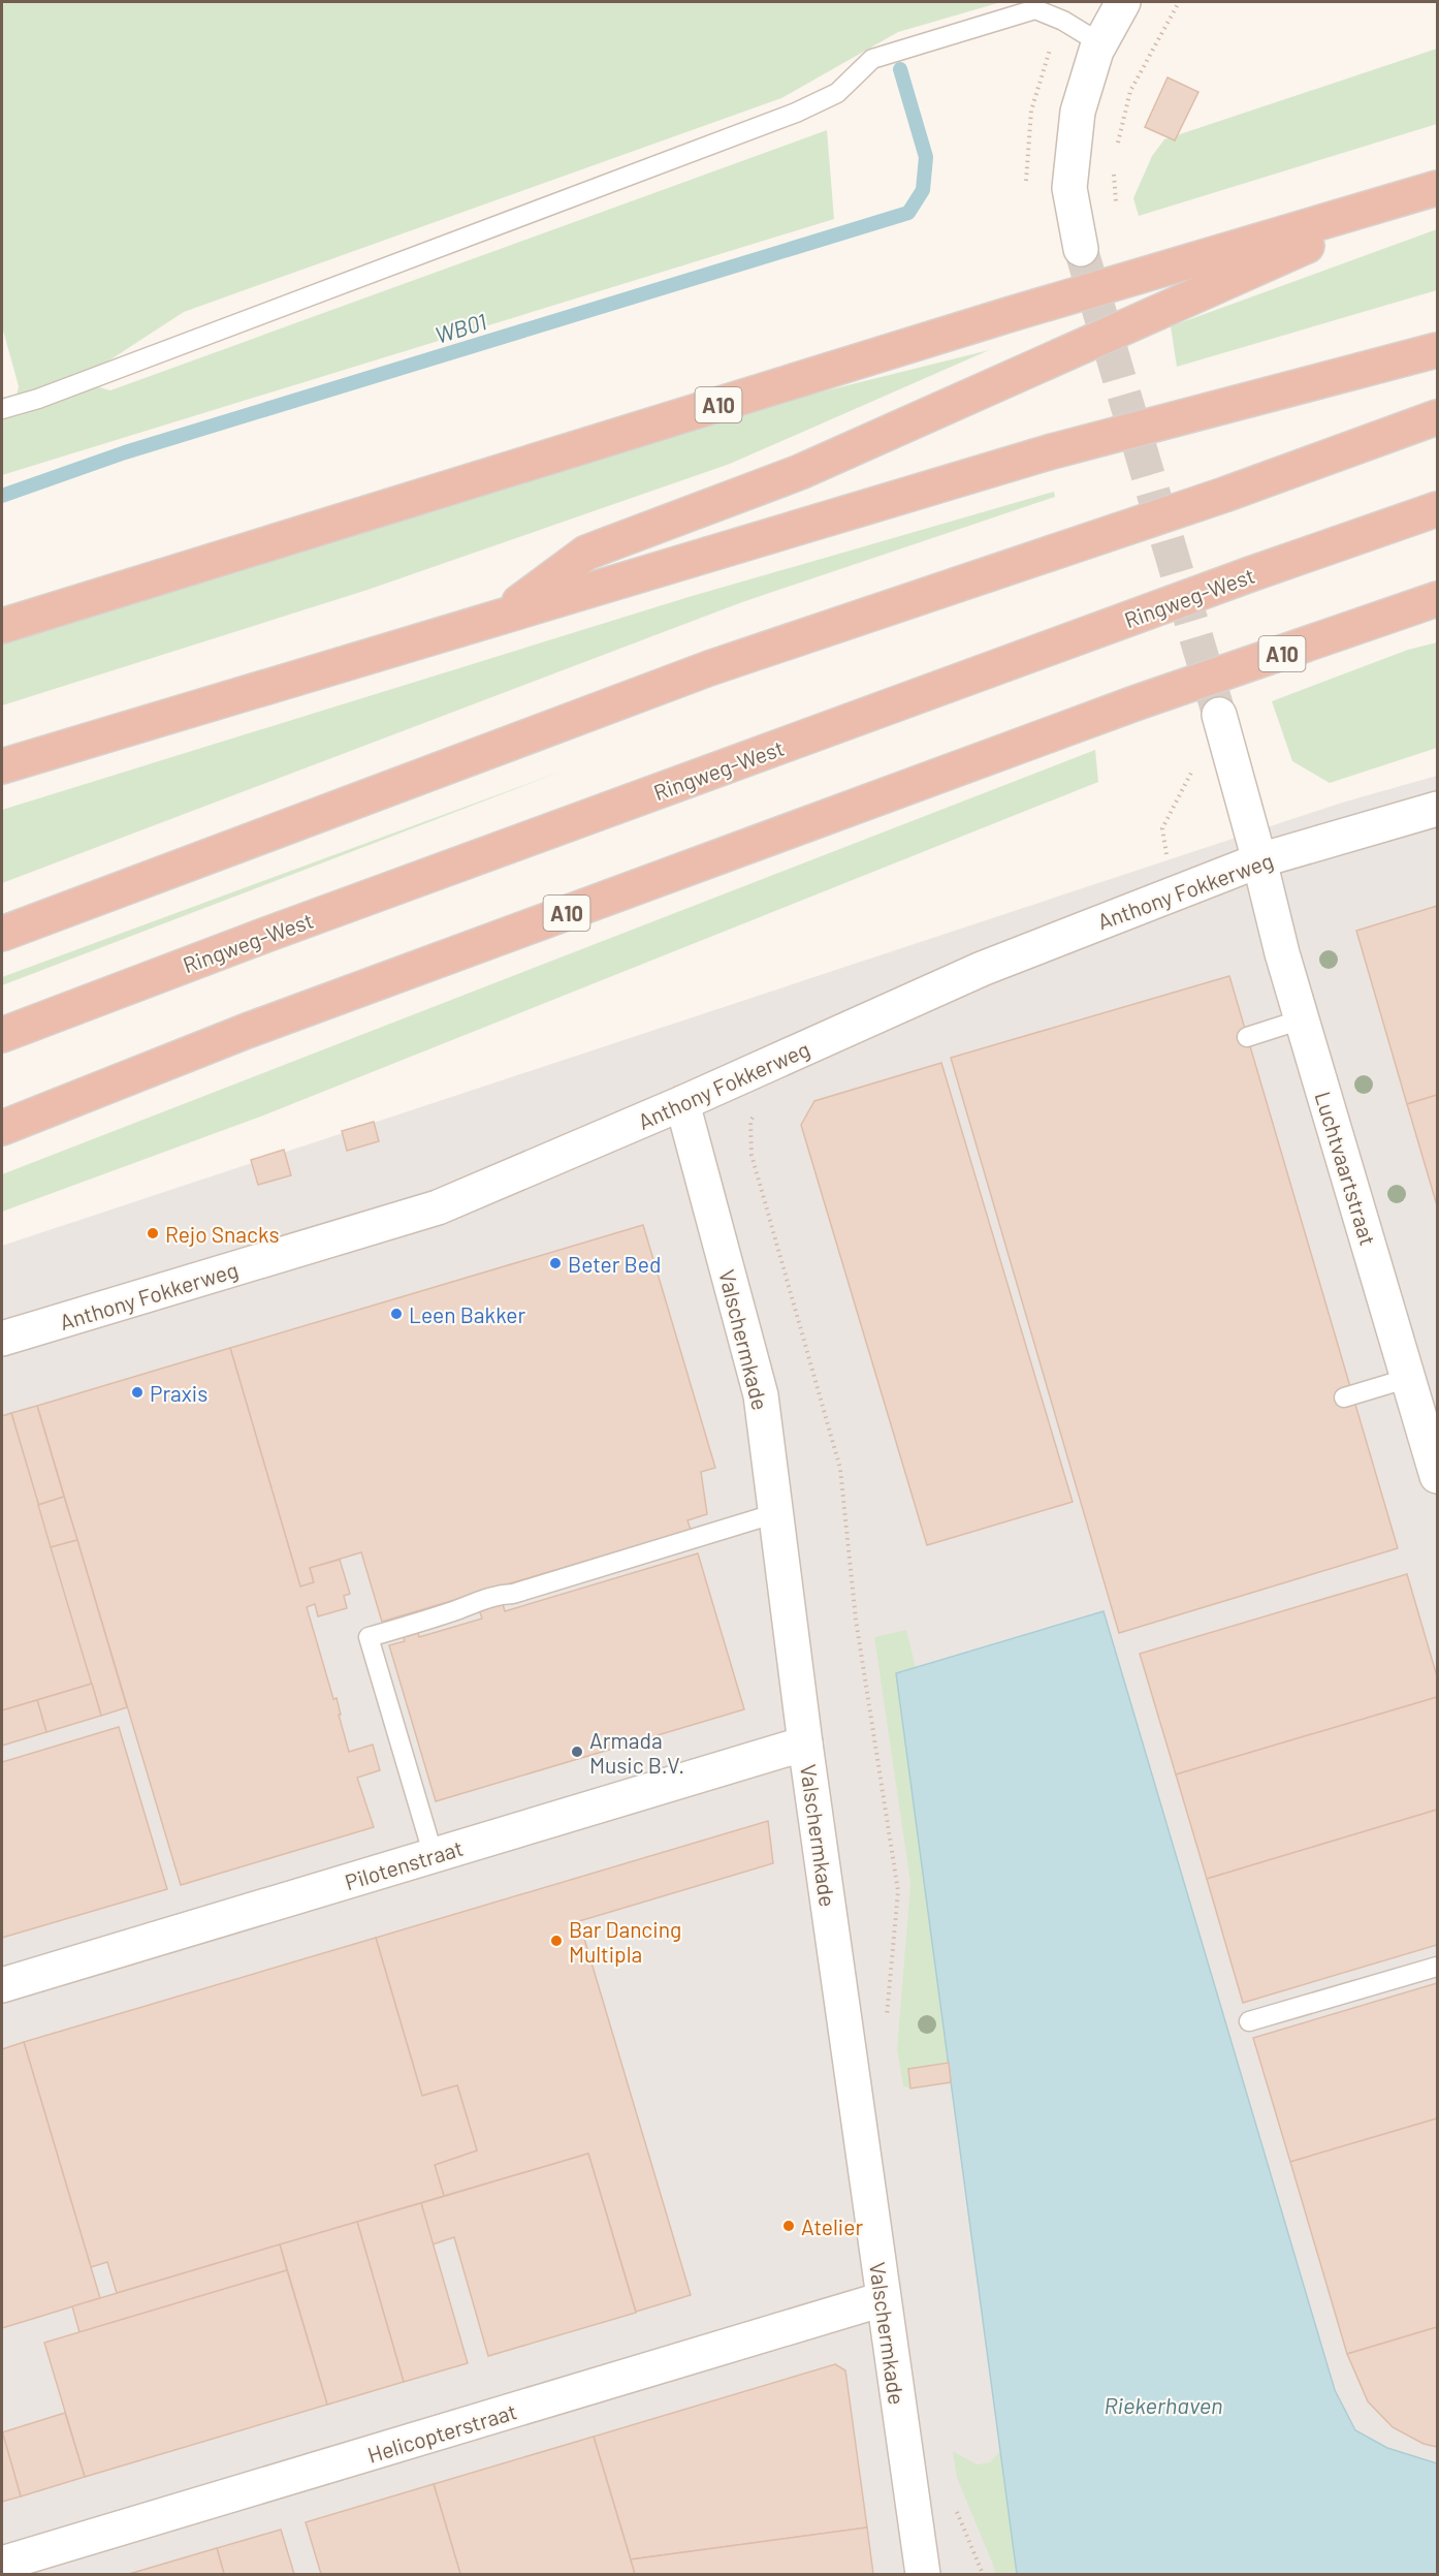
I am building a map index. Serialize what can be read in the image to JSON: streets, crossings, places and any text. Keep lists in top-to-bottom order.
{
  "streets": {
    "highway": ["A10", "Ringweg-West"],
    "street": [
      "Anthony Fokkerweg",
      "Luchtvaartstraat",
      "Valschermkade",
      "Pilotenstraat",
      "Helicopterstraat"
    ]
  },
  "crossings": [
    ["Anthony Fokkerweg", "Luchtvaartstraat"],
    ["Anthony Fokkerweg", "Valschermkade"],
    ["Valschermkade", "Pilotenstraat"],
    ["Valschermkade", "Helicopterstraat"]
  ],
  "water": ["WB01", "Riekerhaven"],
  "places": [
    "Rejo Snacks",
    "Beter Bed",
    "Leen Bakker",
    "Praxis",
    "Armada Music B.V.",
    "Bar Dancing Multipla",
    "Atelier"
  ]
}
